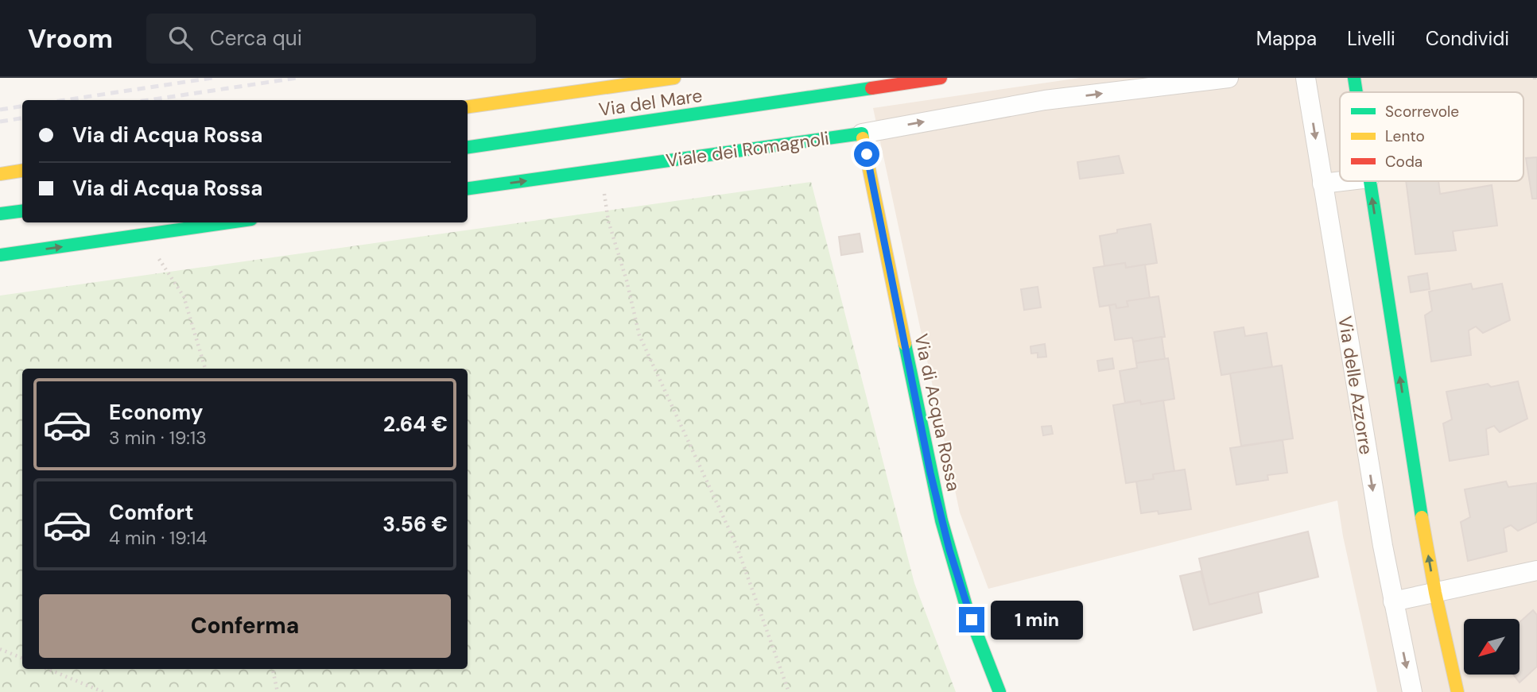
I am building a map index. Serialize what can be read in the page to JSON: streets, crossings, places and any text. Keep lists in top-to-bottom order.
{
  "streets": {
    "street": [
      "Via del Mare",
      "Viale dei Romagnoli",
      "Via delle Azzorre",
      "Via di Acqua Rossa"
    ]
  },
  "crossings": [
    ["Viale dei Romagnoli", "Via di Acqua Rossa"]
  ],
  "one_way": ["Viale dei Romagnoli"],
  "legend": ["Scorrevole", "Lento", "Coda"],
  "north": "bottom left",
  "page": {
    "header": "Vroom",
    "search": "Cerca qui",
    "nav": ["Mappa", "Livelli", "Condividi"],
    "banner": ["Via di Acqua Rossa", "Via di Acqua Rossa"],
    "list": [
      {
        "name": "Economy",
        "note": "3 min · 19:13",
        "value": "2.64 €"
      },
      {
        "name": "Comfort",
        "note": "4 min · 19:14",
        "value": "3.56 €"
      }
    ],
    "buttons": "Conferma",
    "bubble": "1 min"
  }
}
